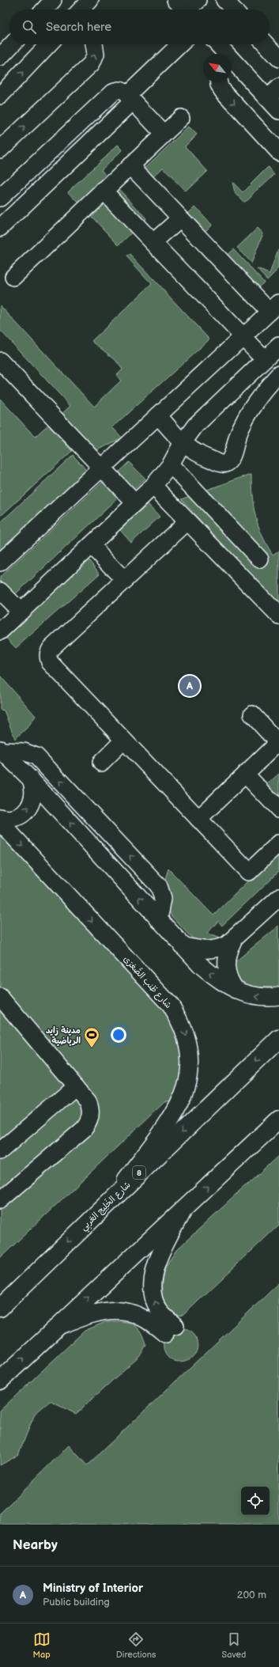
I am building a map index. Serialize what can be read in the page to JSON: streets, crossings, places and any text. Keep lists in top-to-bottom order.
{
  "streets": {
    "highway": ["8", "شارع الخَلِيج العَربِي"],
    "street": ["شارع طُنب الصُّغرَى"]
  },
  "crossings": [
    ["شارع طُنب الصُّغرَى", "شارع الخَلِيج العَربِي"]
  ],
  "places": {
    "sports": ["مدينة زايد الرياضية"]
  },
  "north": "top left",
  "page": {
    "search": "Search here",
    "pins": "A",
    "heading": "Nearby",
    "list": [
      {
        "mark": "A",
        "name": "Ministry of Interior",
        "note": "Public building",
        "value": "200 m"
      }
    ],
    "nav": ["Map", "Directions", "Saved"]
  }
}
